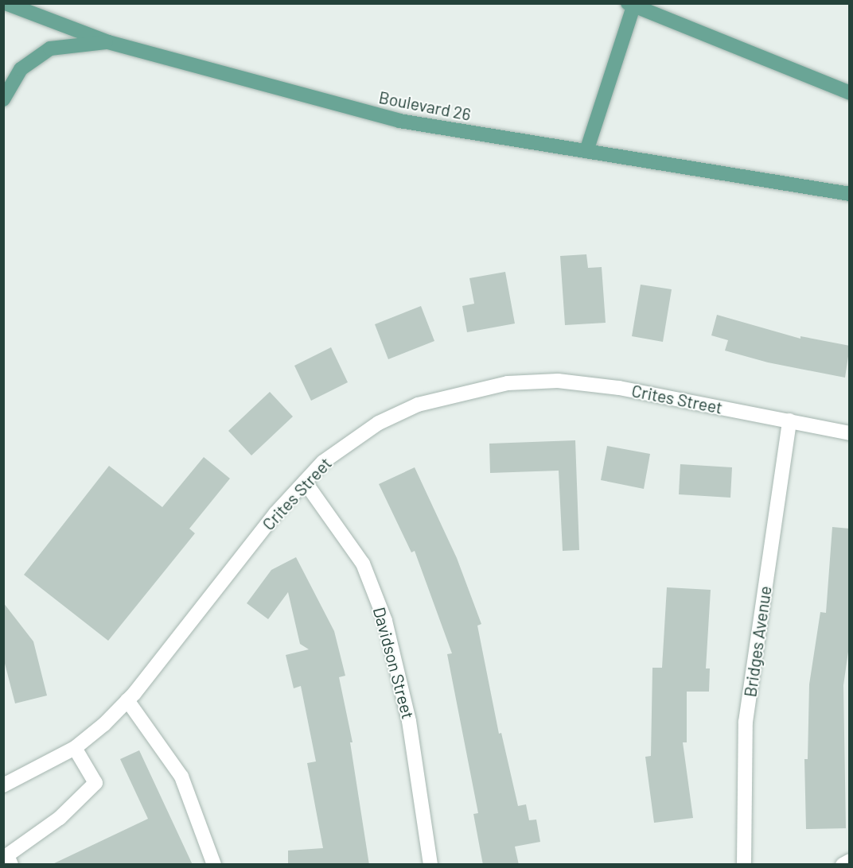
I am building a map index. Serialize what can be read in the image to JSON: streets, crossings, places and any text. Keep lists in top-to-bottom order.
{
  "streets": {
    "main road": ["Boulevard 26"],
    "street": ["Crites Street", "Bridges Avenue", "Davidson Street"]
  },
  "crossings": [
    ["Crites Street", "Bridges Avenue"],
    ["Crites Street", "Davidson Street"]
  ]
}
